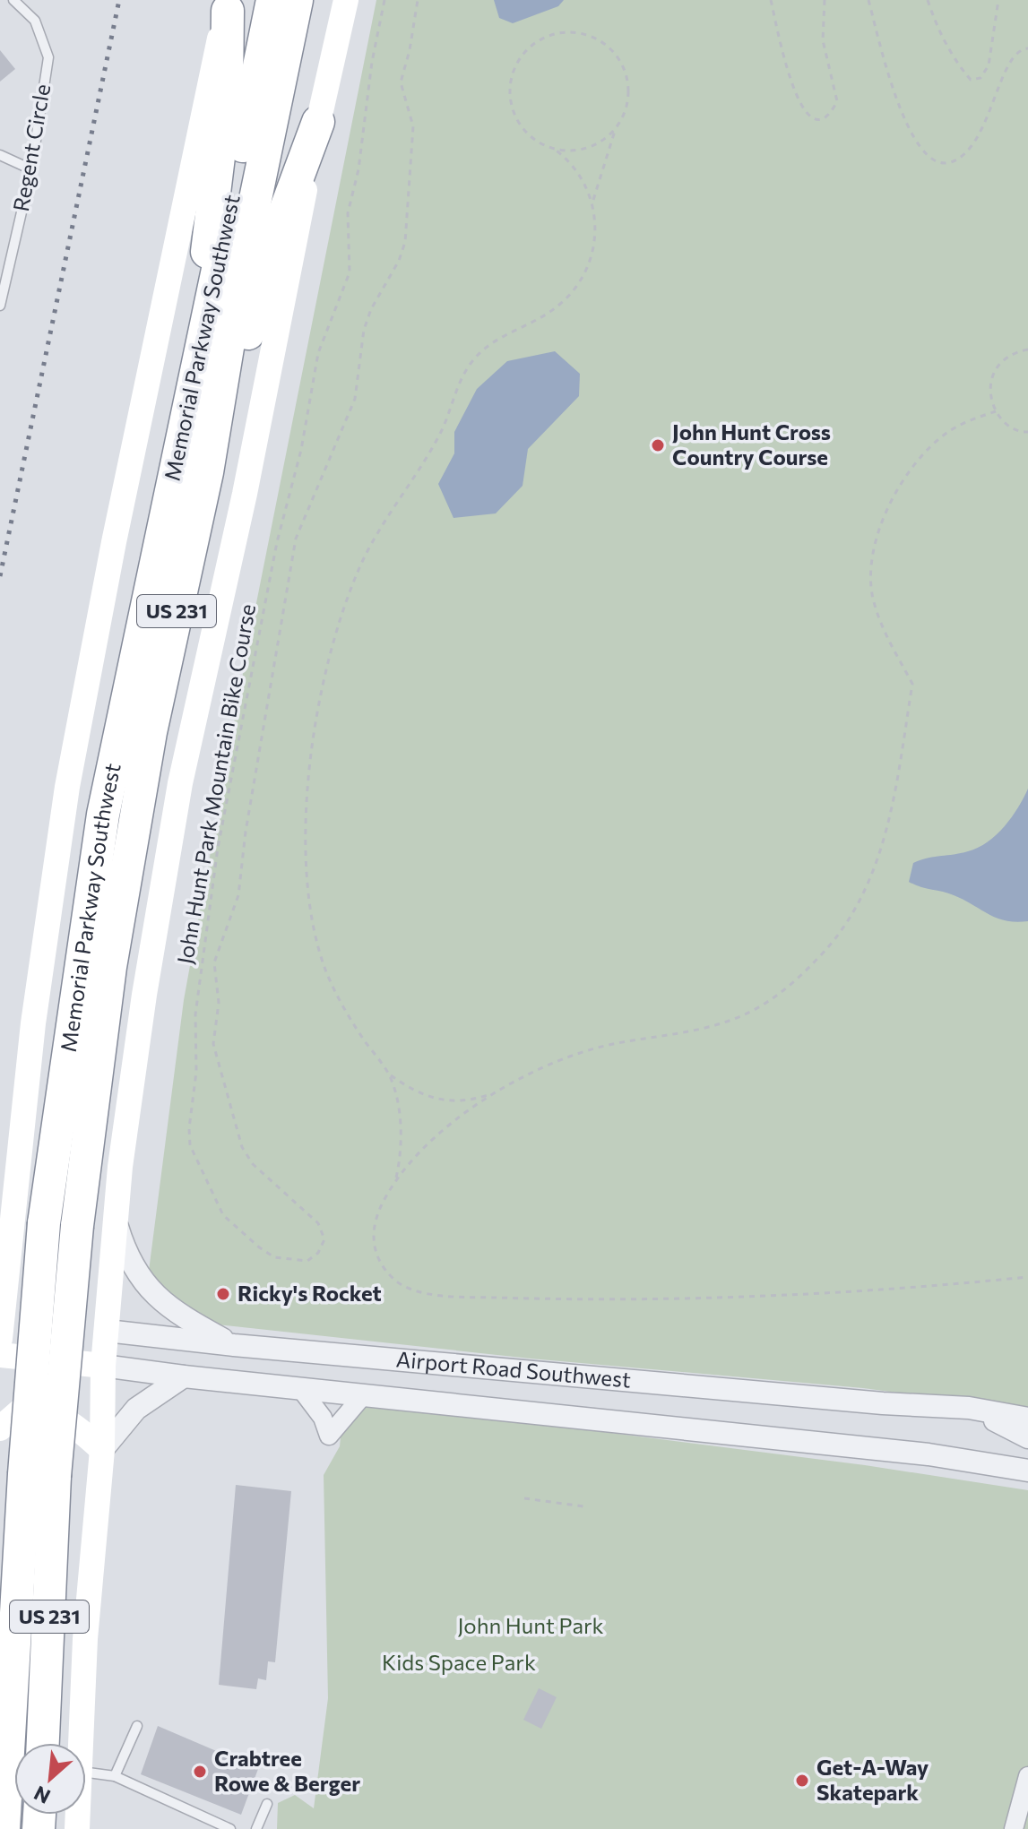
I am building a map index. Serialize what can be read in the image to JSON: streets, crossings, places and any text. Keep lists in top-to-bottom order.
{
  "streets": {
    "highway": ["Memorial Parkway Southwest", "US 231"],
    "main road": ["Airport Road Southwest"],
    "lane": ["Regent Circle"],
    "path": ["John Hunt Park Mountain Bike Course"]
  },
  "parks": ["John Hunt Park", "Kids Space Park"],
  "places": [
    "John Hunt Cross Country Course",
    "Ricky's Rocket",
    "Crabtree Rowe & Berger",
    "Get-A-Way Skatepark"
  ],
  "north": "bottom left"
}
